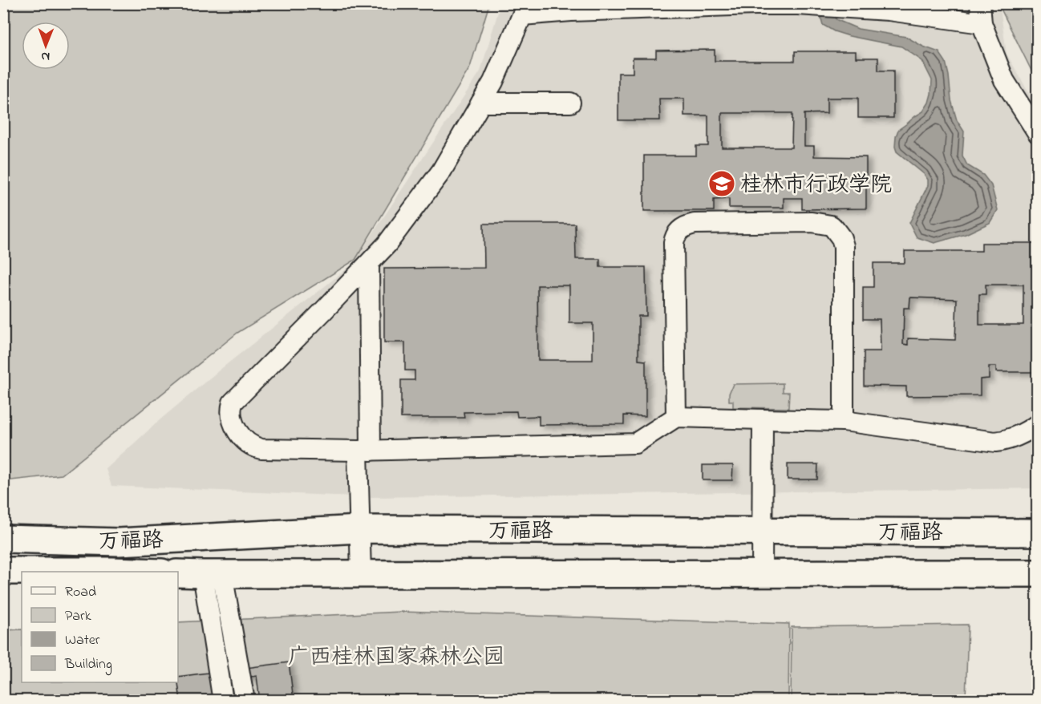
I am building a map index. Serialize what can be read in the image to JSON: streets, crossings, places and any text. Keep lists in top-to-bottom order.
{
  "streets": {
    "highway": ["万福路"]
  },
  "parks": ["广西桂林国家森林公园"],
  "places": {
    "school or university": ["桂林市行政学院"]
  },
  "legend": [
    "Road",
    "Park",
    "Water",
    "Building"
  ],
  "north": "bottom"
}
